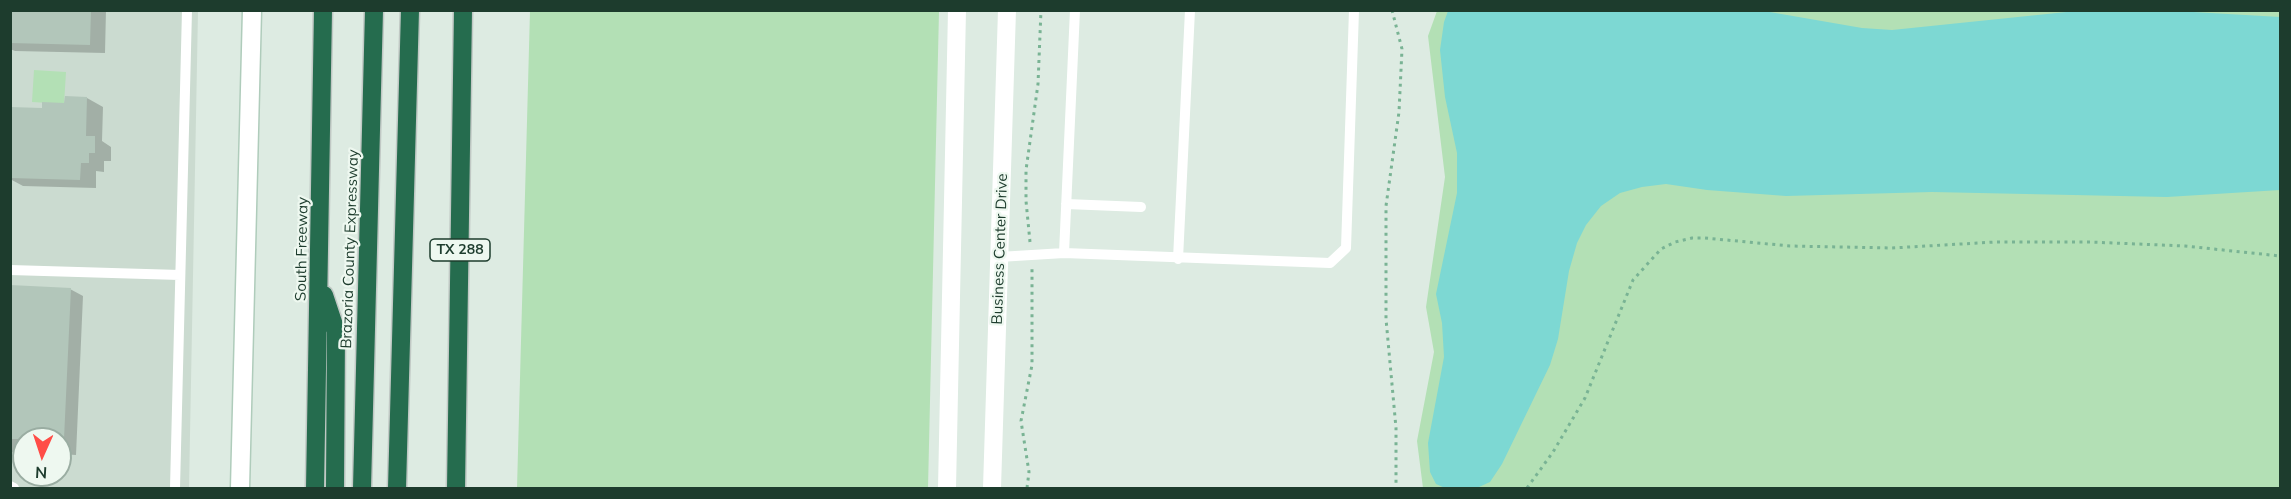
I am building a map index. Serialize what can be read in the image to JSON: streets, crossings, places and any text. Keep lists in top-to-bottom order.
{
  "streets": {
    "highway": ["South Freeway", "Brazoria County Expressway", "TX 288"],
    "street": ["Business Center Drive"]
  },
  "north": "bottom"
}
